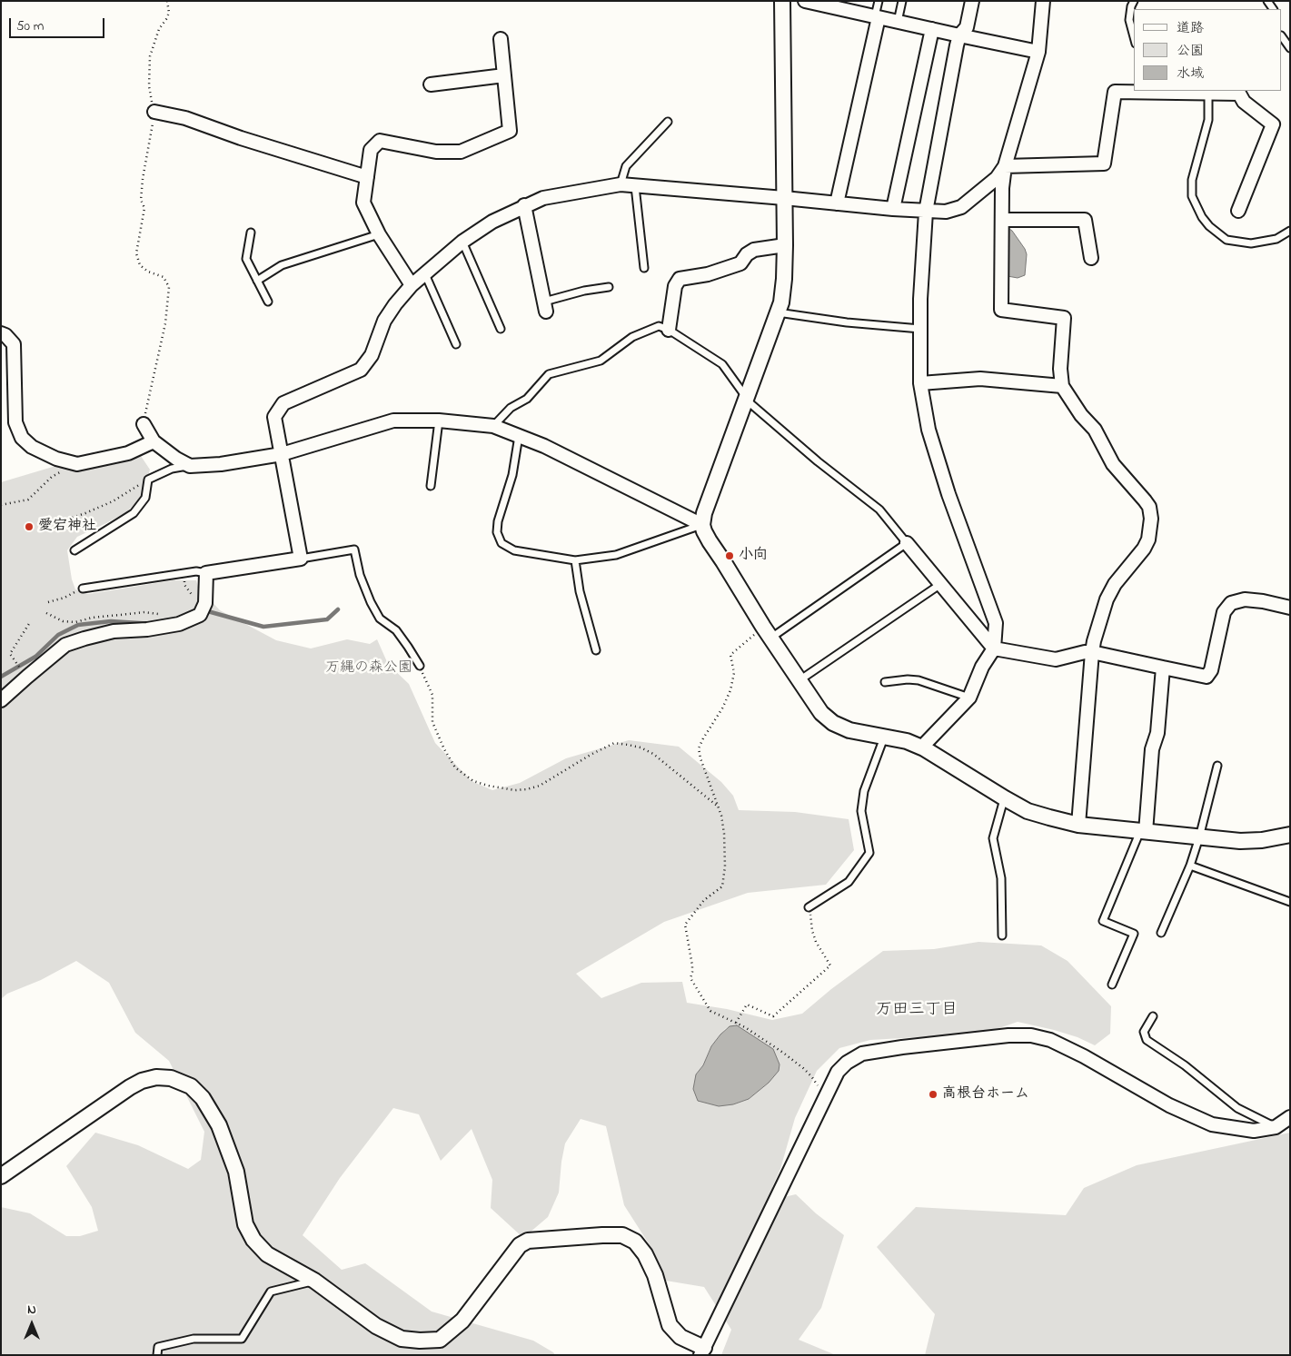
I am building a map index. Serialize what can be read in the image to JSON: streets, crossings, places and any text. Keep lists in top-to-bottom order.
{
  "districts": ["万田三丁目"],
  "parks": ["万縄の森公園"],
  "places": ["愛宕神社", "小向", "高根台ホーム"],
  "legend": ["道路", "公園", "水域"],
  "scale_bar": "50 m",
  "north": "top"
}
